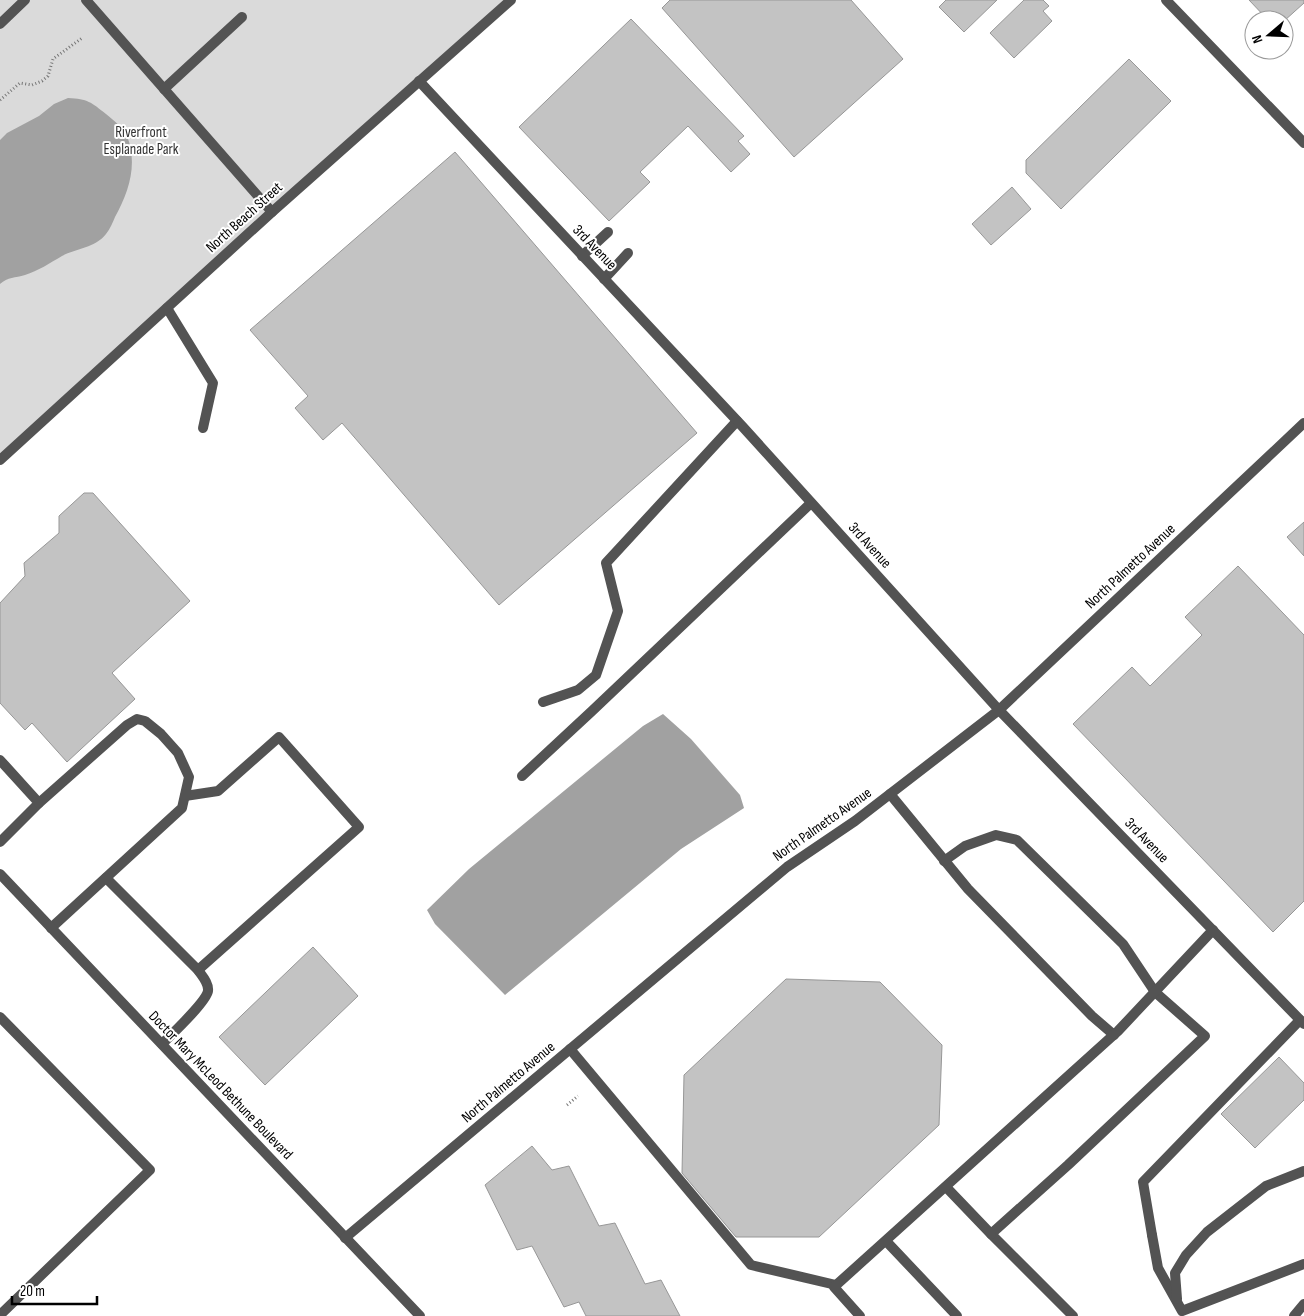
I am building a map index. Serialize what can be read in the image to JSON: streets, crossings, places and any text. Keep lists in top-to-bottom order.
{
  "streets": {
    "street": [
      "North Beach Street",
      "3rd Avenue",
      "North Palmetto Avenue",
      "Doctor Mary McLeod Bethune Boulevard"
    ]
  },
  "crossings": [
    ["North Beach Street", "3rd Avenue"],
    ["3rd Avenue", "North Palmetto Avenue"],
    ["North Palmetto Avenue", "Doctor Mary McLeod Bethune Boulevard"]
  ],
  "parks": ["Riverfront Esplanade Park"],
  "scale_bar": "20 m",
  "north": "left"
}
